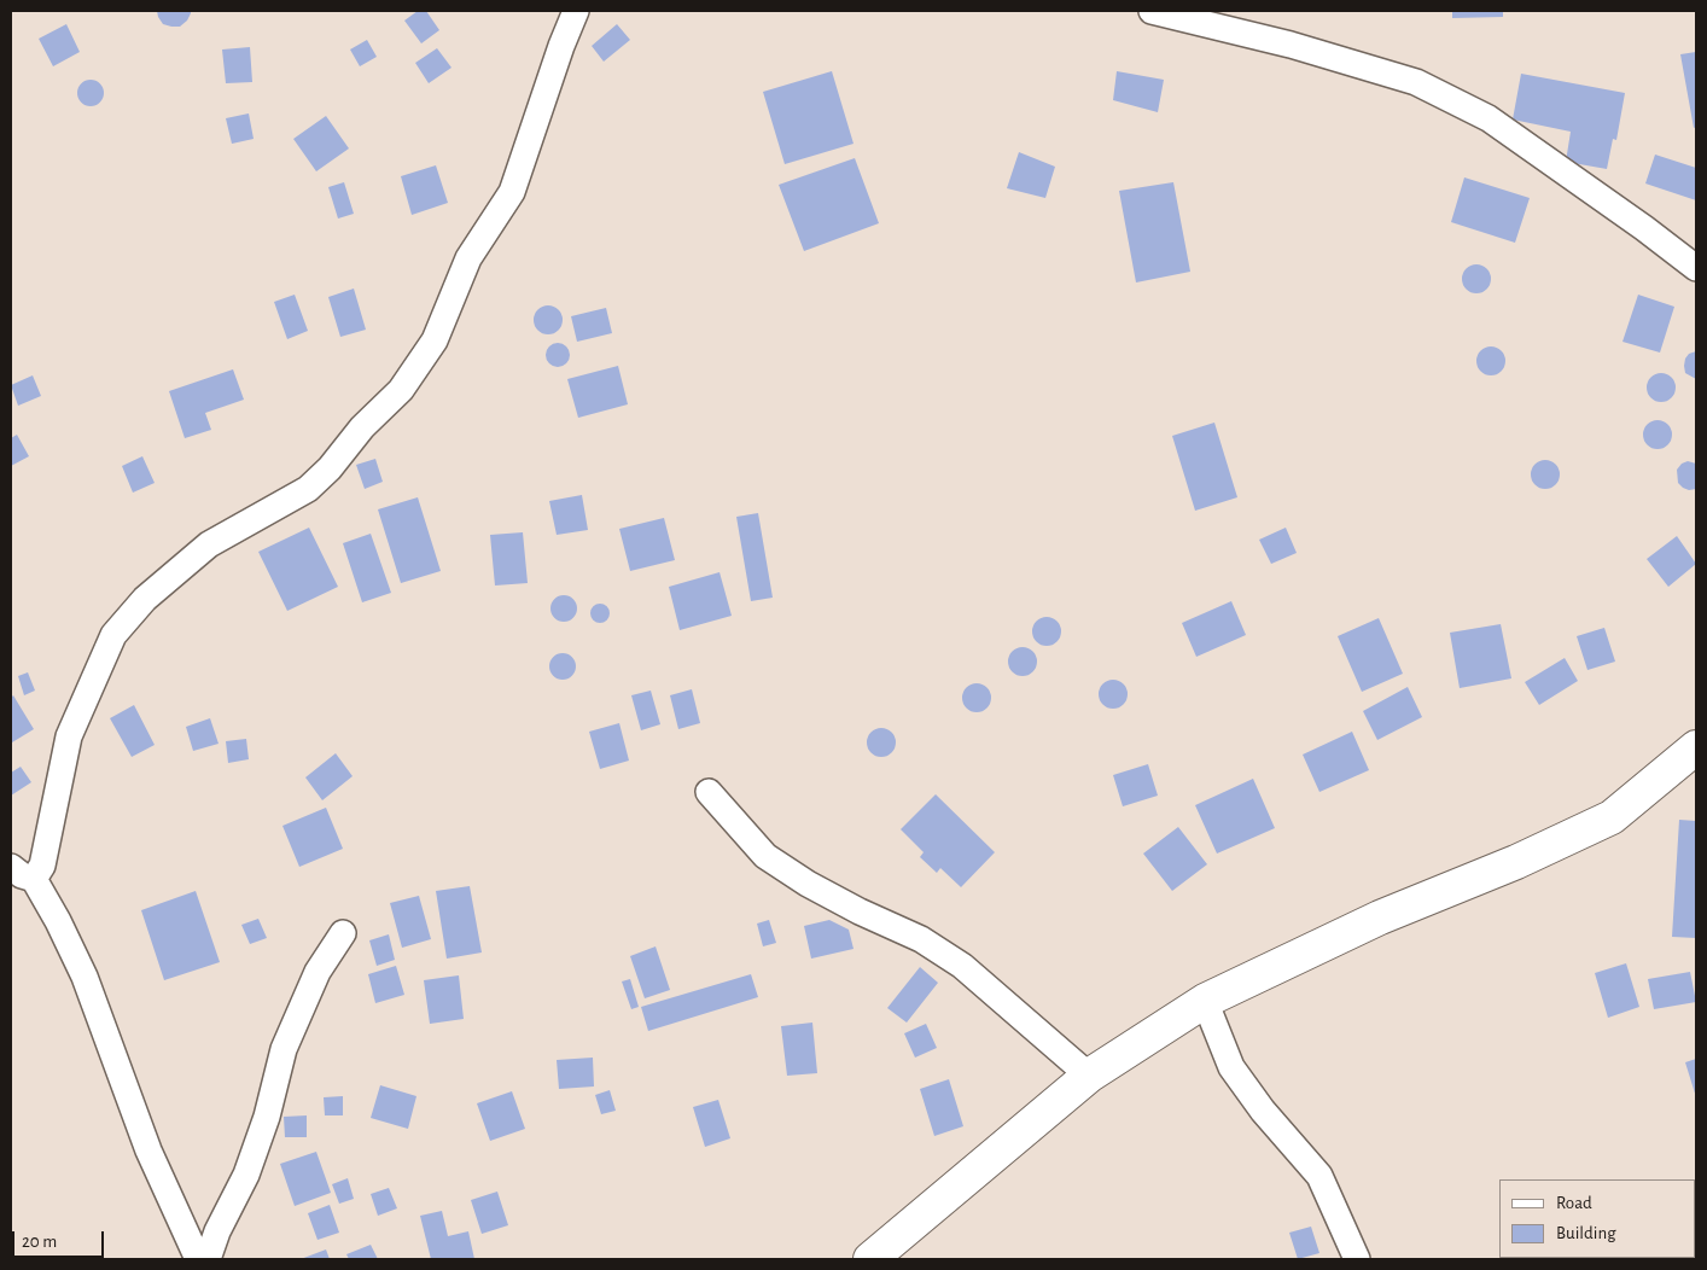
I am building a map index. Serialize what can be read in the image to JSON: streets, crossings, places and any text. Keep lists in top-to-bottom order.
{
  "legend": ["Road", "Building"],
  "scale_bar": "20 m"
}
